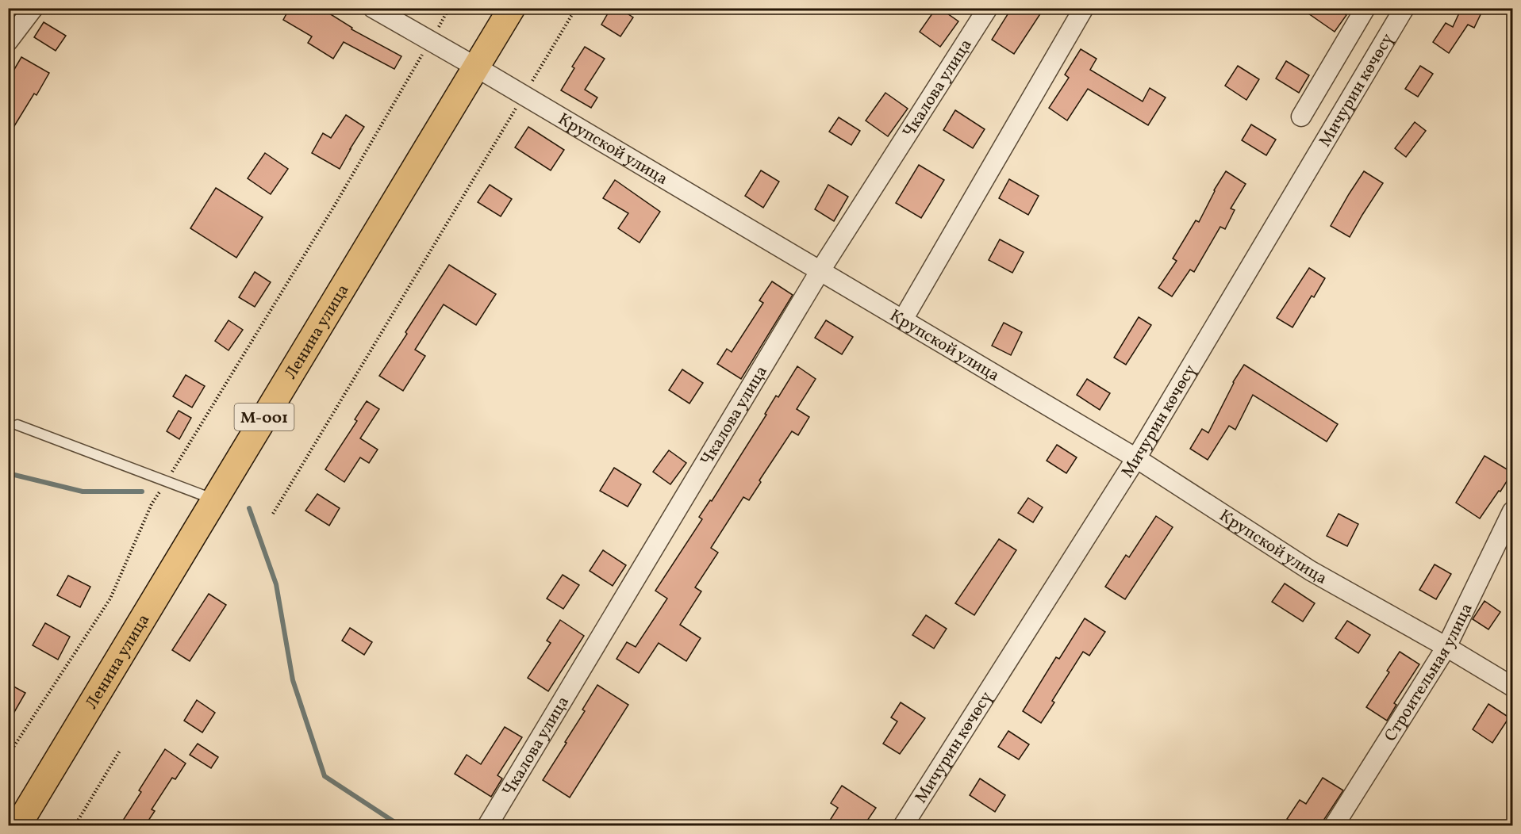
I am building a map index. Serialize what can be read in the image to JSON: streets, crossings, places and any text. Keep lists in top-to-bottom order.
{
  "streets": {
    "main road": ["Ленина улица", "М-001"],
    "street": [
      "Чкалова улица",
      "Мичурин көчөсү",
      "Крупской улица",
      "Строительная улица"
    ]
  },
  "crossings": [
    ["Чкалова улица", "Крупской улица"],
    ["Мичурин көчөсү", "Крупской улица"],
    ["Крупской улица", "Ленина улица"],
    ["Крупской улица", "Строительная улица"]
  ]
}
